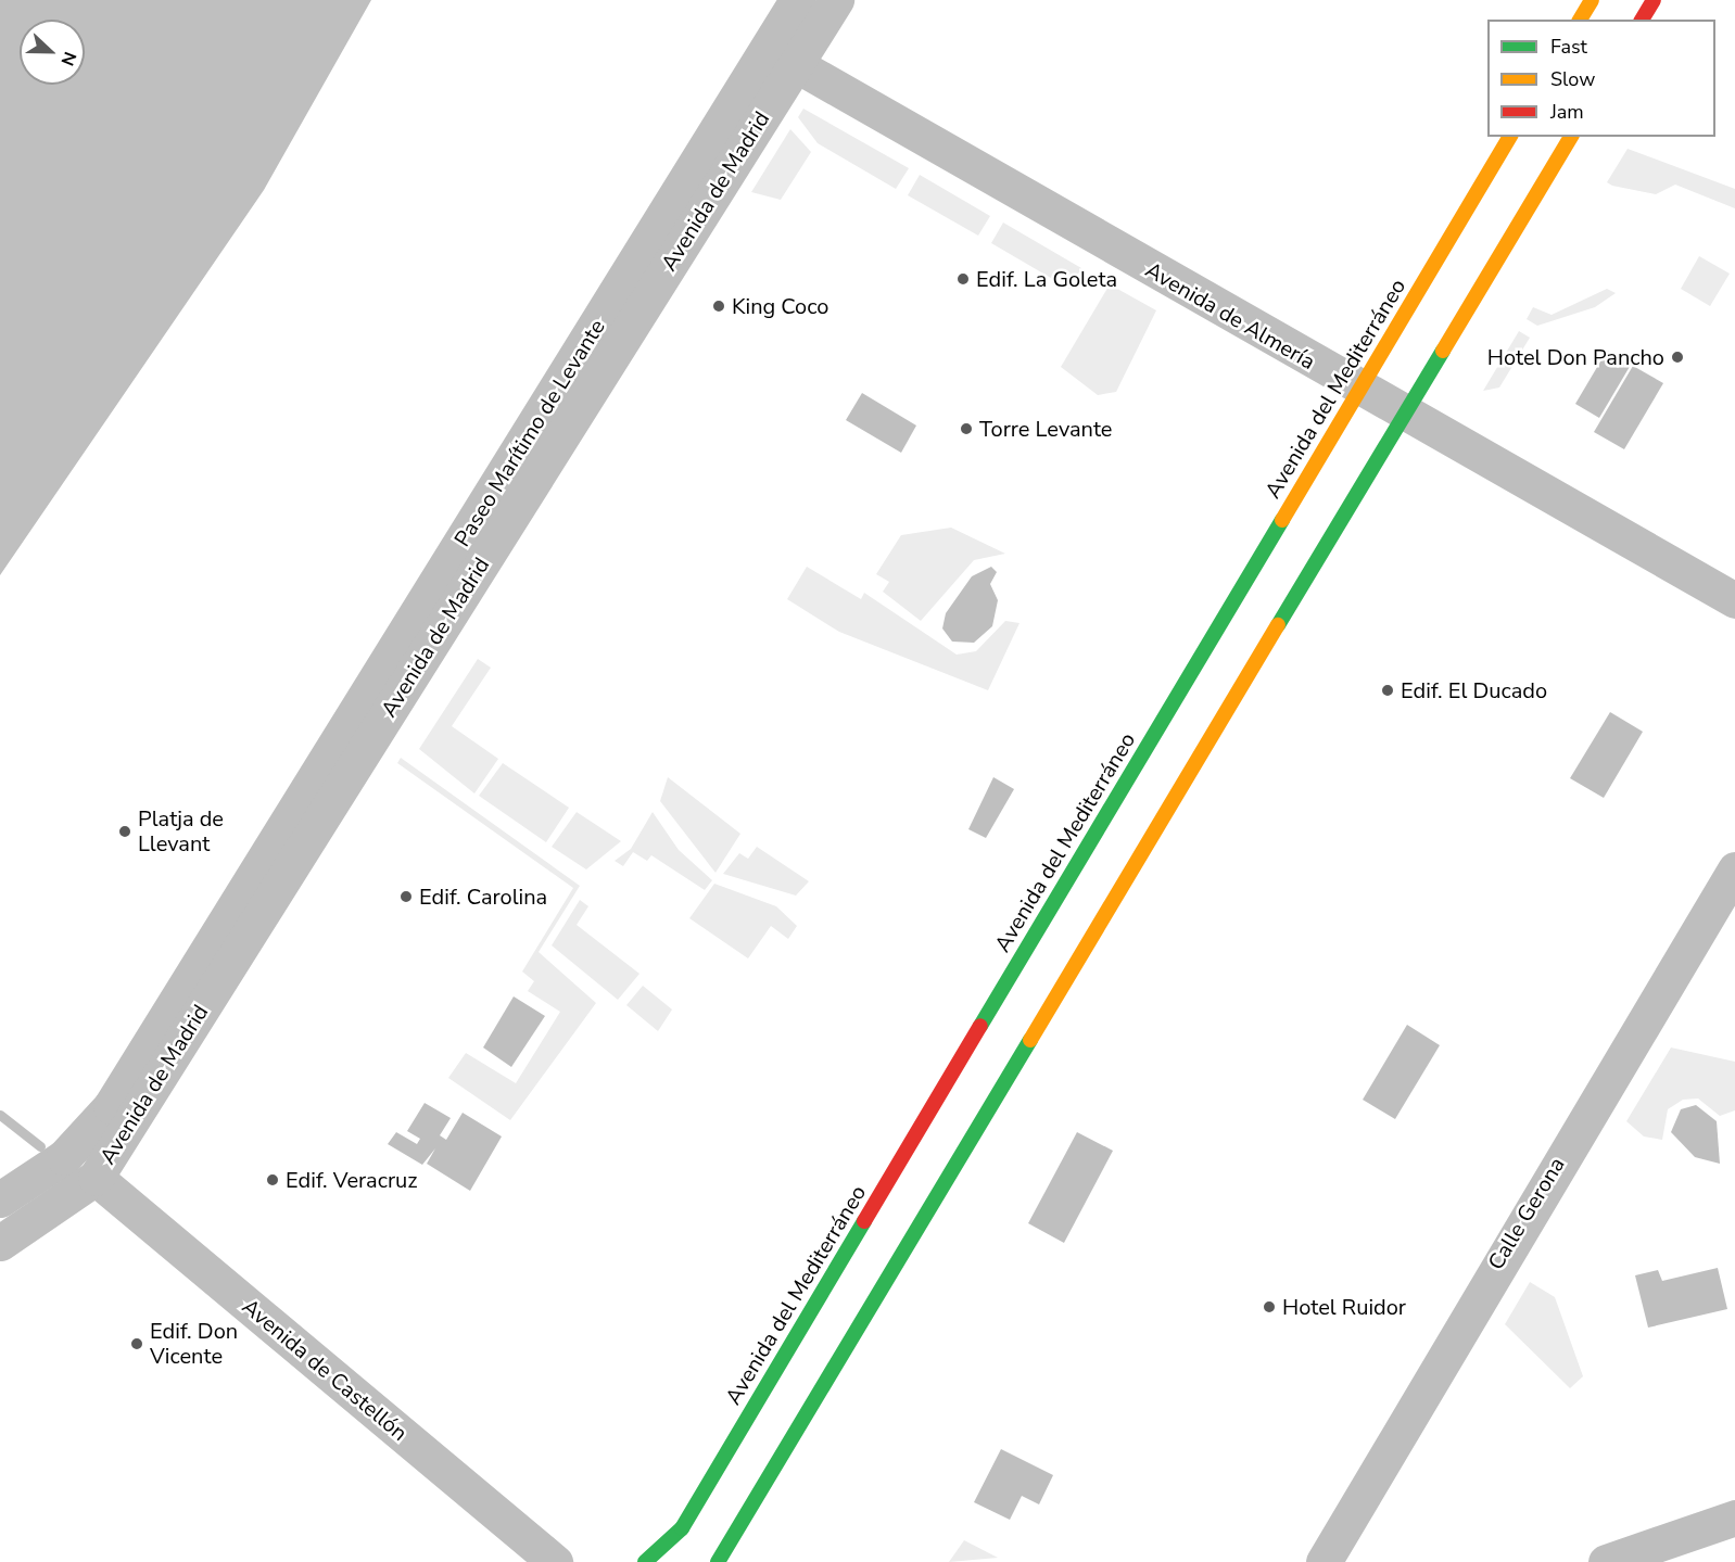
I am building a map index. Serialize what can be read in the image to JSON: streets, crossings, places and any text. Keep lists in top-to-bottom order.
{
  "streets": {
    "street": [
      "Avenida de Madrid",
      "Avenida de Almería",
      "Avenida del Mediterráneo",
      "Paseo Marítimo de Levante",
      "Calle Gerona",
      "Avenida de Castellón"
    ]
  },
  "crossings": [
    ["Avenida de Madrid", "Avenida de Almería"],
    ["Avenida de Madrid", "Avenida de Castellón"],
    ["Avenida de Almería", "Avenida del Mediterráneo"]
  ],
  "places": [
    "Edif. La Goleta",
    "King Coco",
    "Hotel Don Pancho",
    "Torre Levante",
    "Edif. El Ducado",
    "Platja de Llevant",
    "Edif. Carolina",
    "Edif. Veracruz",
    "Hotel Ruidor",
    "Edif. Don Vicente"
  ],
  "legend": ["Fast", "Slow", "Jam"],
  "north": "right"
}
